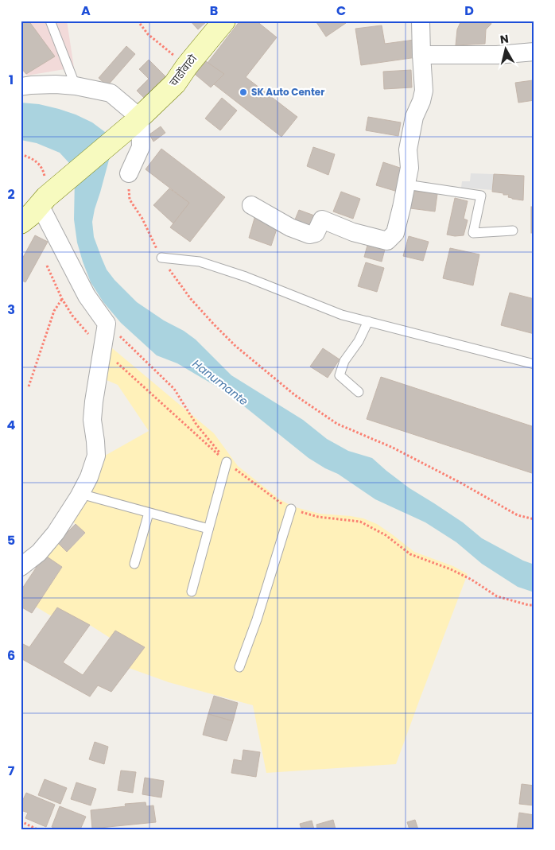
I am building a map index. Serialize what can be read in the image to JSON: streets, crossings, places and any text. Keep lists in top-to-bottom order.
{
  "streets": {
    "street": ["चार्डोबाटो"]
  },
  "water": ["Hanumante"],
  "places": ["SK Auto Center"],
  "north": "top",
  "grid": {
    "columns": [
      "A",
      "B",
      "C",
      "D"
    ],
    "rows": [
      "1",
      "2",
      "3",
      "4",
      "5",
      "6",
      "7"
    ]
  }
}
